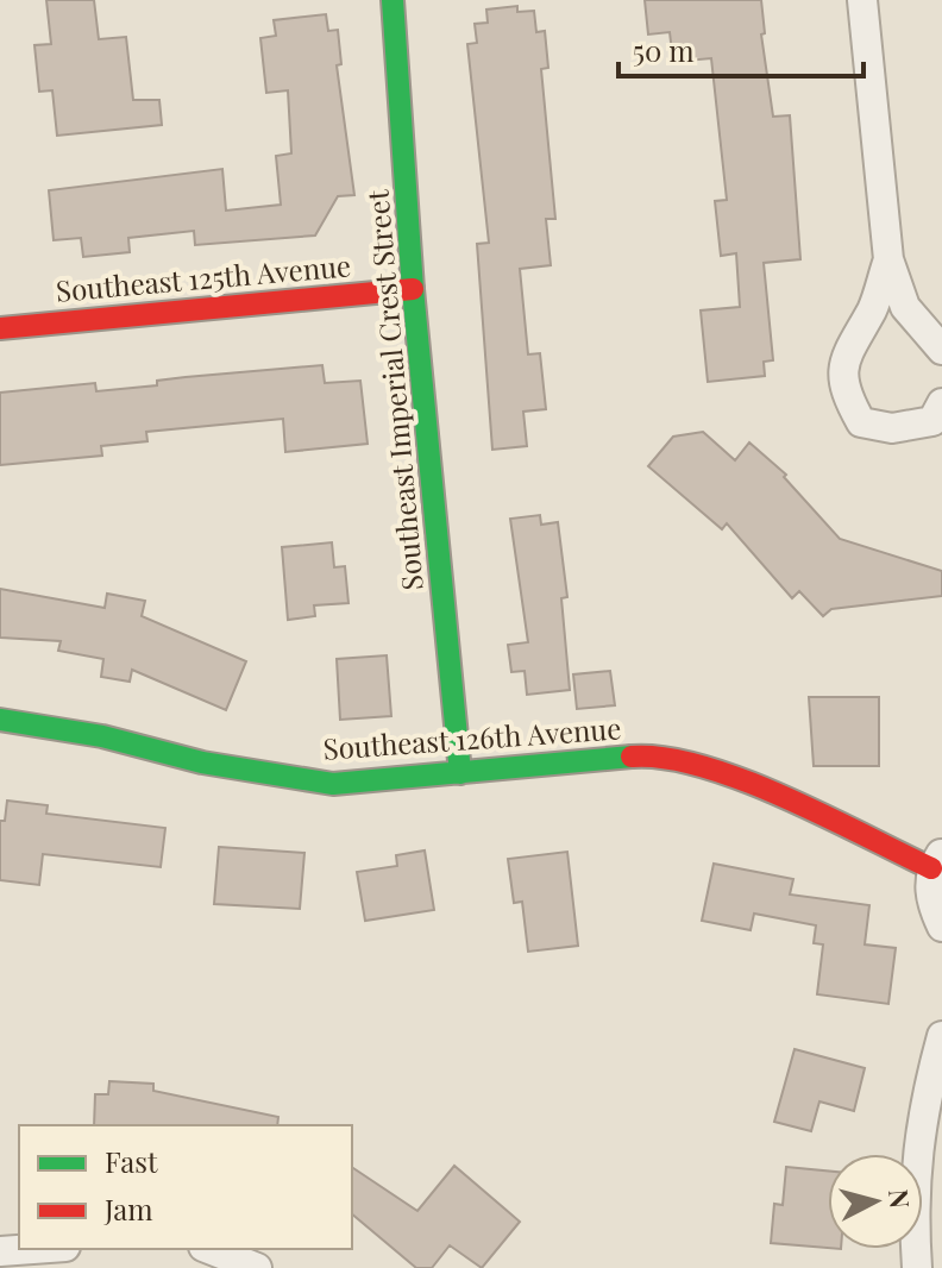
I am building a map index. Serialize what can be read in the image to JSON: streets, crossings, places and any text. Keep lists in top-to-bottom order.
{
  "streets": {
    "street": ["Southeast 125th Avenue", "Southeast Imperial Crest Street", "Southeast 126th Avenue"]
  },
  "crossings": [
    ["Southeast 125th Avenue", "Southeast Imperial Crest Street"],
    ["Southeast Imperial Crest Street", "Southeast 126th Avenue"]
  ],
  "legend": ["Fast", "Jam"],
  "scale_bar": "50 m",
  "north": "right"
}
